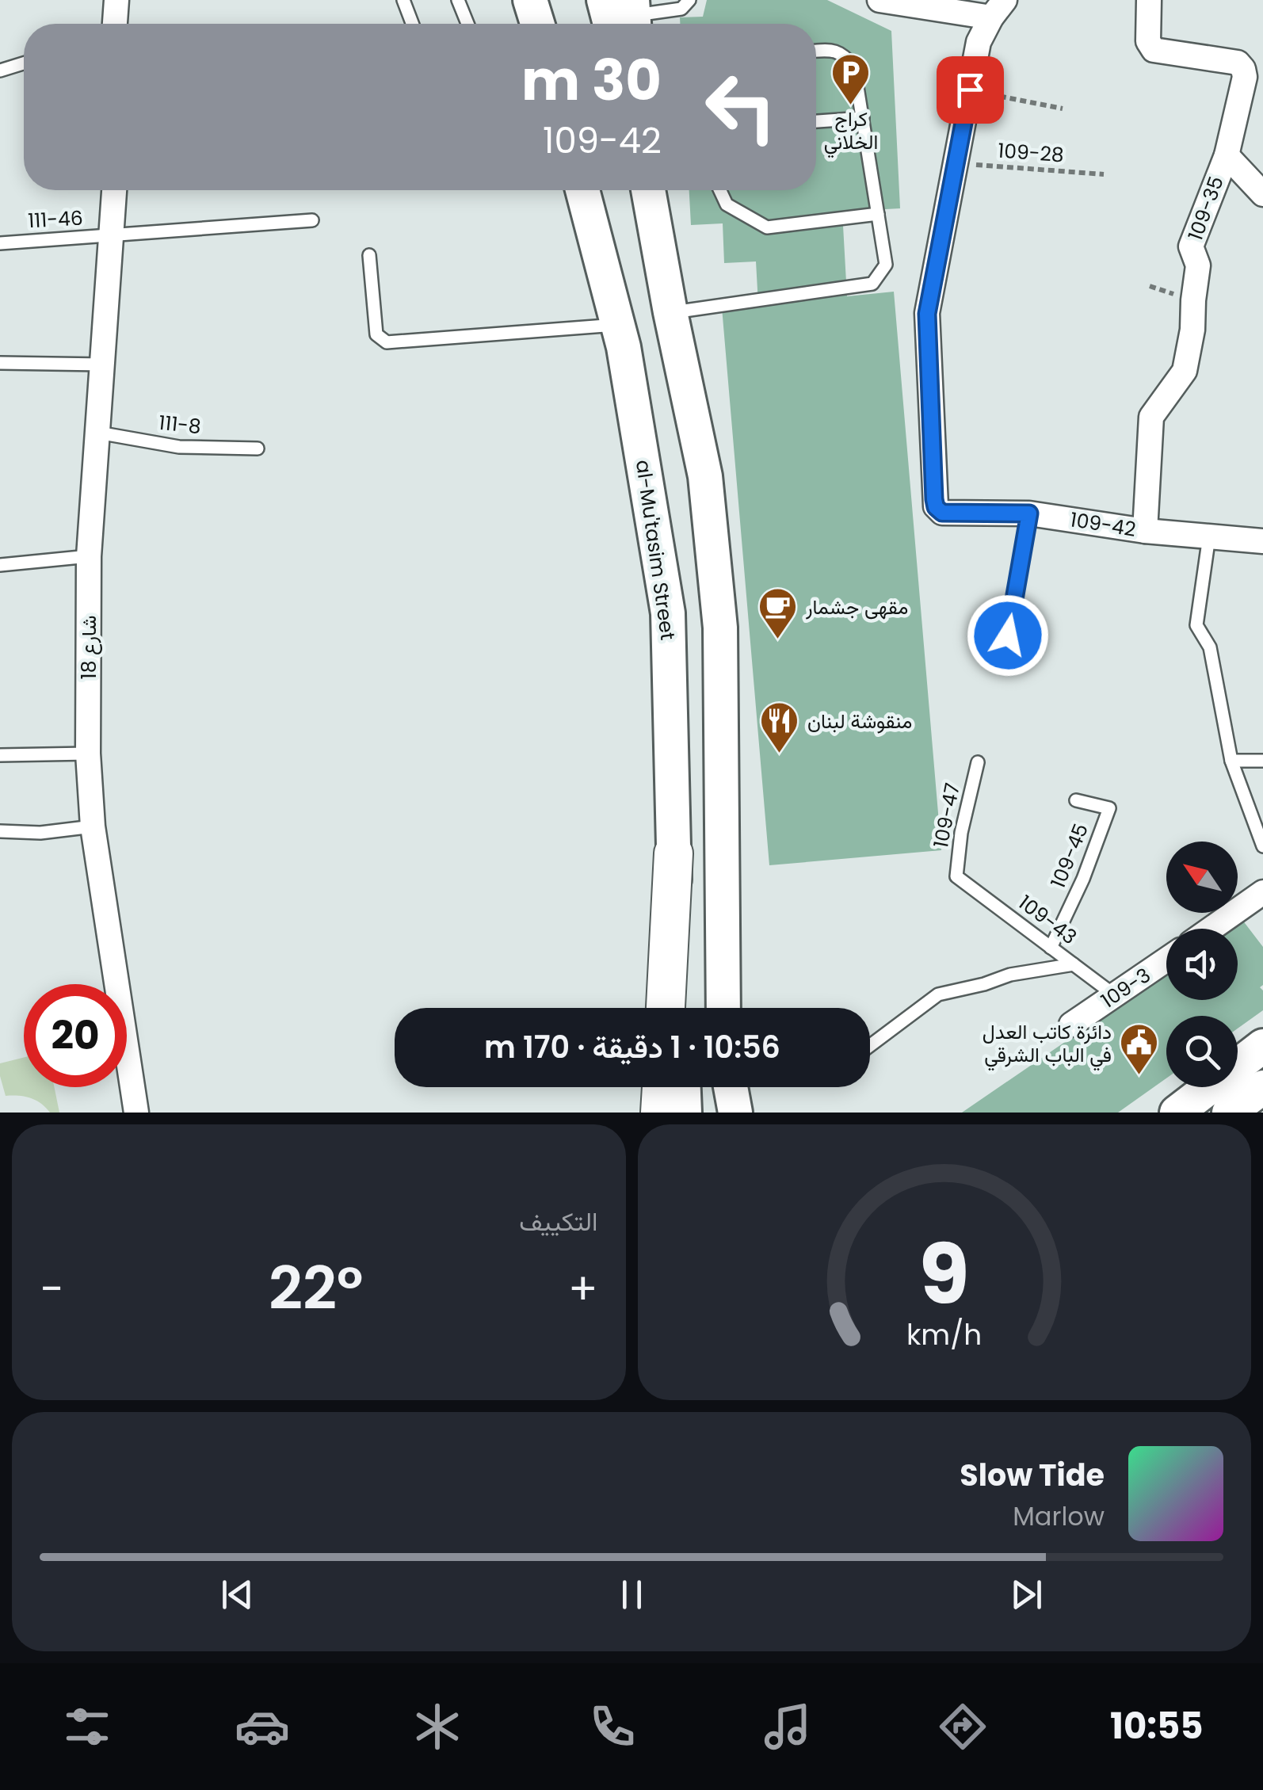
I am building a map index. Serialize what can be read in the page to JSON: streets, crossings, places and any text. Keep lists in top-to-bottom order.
{
  "streets": {
    "main road": ["al-Mu'tasim Street"],
    "street": [
      "109-35",
      "109-42",
      "شارع 18",
      "109-3"
    ],
    "lane": [
      "111-46",
      "111-8",
      "109-47",
      "109-45",
      "109-43"
    ],
    "path": ["109-28"]
  },
  "crossings": [
    ["109-28", "109-42"],
    ["109-35", "109-42"],
    ["111-46", "شارع 18"],
    ["111-8", "شارع 18"],
    ["109-47", "109-43"],
    ["109-45", "109-43"],
    ["109-43", "109-3"]
  ],
  "places": {
    "parking": ["كراج الخلاني"],
    "cafe": ["مقهى جشمار"],
    "restaurant": ["منقوشة لبنان"],
    "public building": ["دائرة كاتب العدل في الباب الشرقي"]
  },
  "north": "top left",
  "page": {
    "turn": ["30 m", "109-42"],
    "limit": "20",
    "trip": "10:56 · 1 دقيقة · 170 m",
    "tile": "التكييف",
    "heat": ["−", "22°", "+"],
    "song": ["Slow Tide", "Marlow"],
    "tabs": "10:55",
    "gauge": ["9", "km/h"]
  }
}
